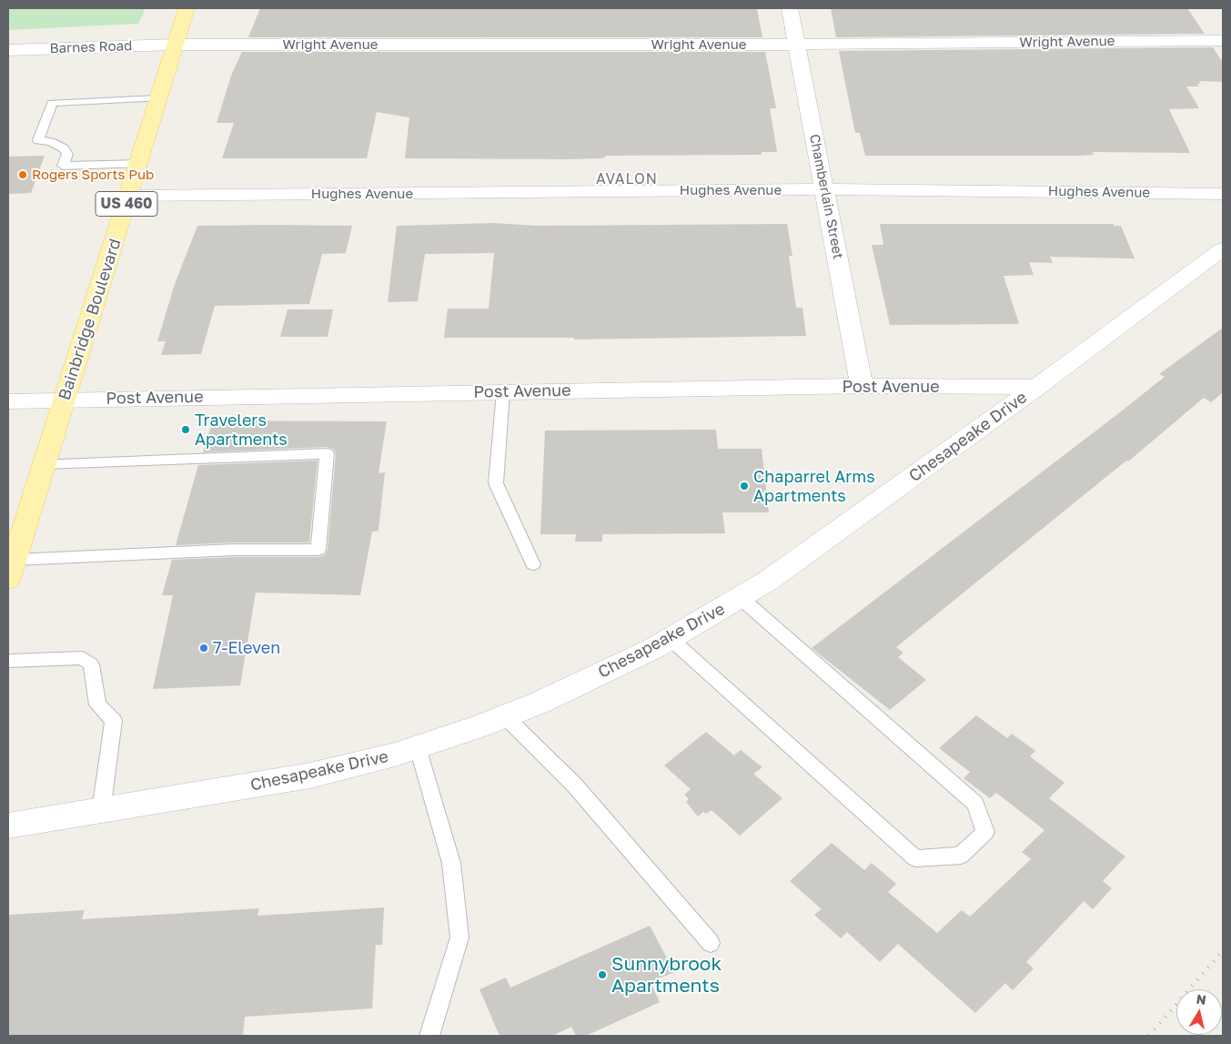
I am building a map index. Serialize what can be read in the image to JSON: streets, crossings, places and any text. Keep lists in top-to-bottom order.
{
  "streets": {
    "main road": ["US 460", "Bainbridge Boulevard"],
    "street": [
      "Wright Avenue",
      "Barnes Road",
      "Hughes Avenue",
      "Chamberlain Street",
      "Post Avenue",
      "Chesapeake Drive"
    ]
  },
  "crossings": [
    ["Wright Avenue", "Barnes Road"],
    ["Wright Avenue", "Chamberlain Street"],
    ["Wright Avenue", "Bainbridge Boulevard"],
    ["Barnes Road", "Bainbridge Boulevard"],
    ["Hughes Avenue", "Chamberlain Street"],
    ["Hughes Avenue", "Bainbridge Boulevard"],
    ["Chamberlain Street", "Post Avenue"],
    ["Bainbridge Boulevard", "Post Avenue"],
    ["Post Avenue", "Chesapeake Drive"]
  ],
  "districts": ["AVALON"],
  "places": [
    "Rogers Sports Pub",
    "Travelers Apartments",
    "Chaparrel Arms Apartments",
    "7-Eleven",
    "Sunnybrook Apartments"
  ],
  "north": "top"
}
